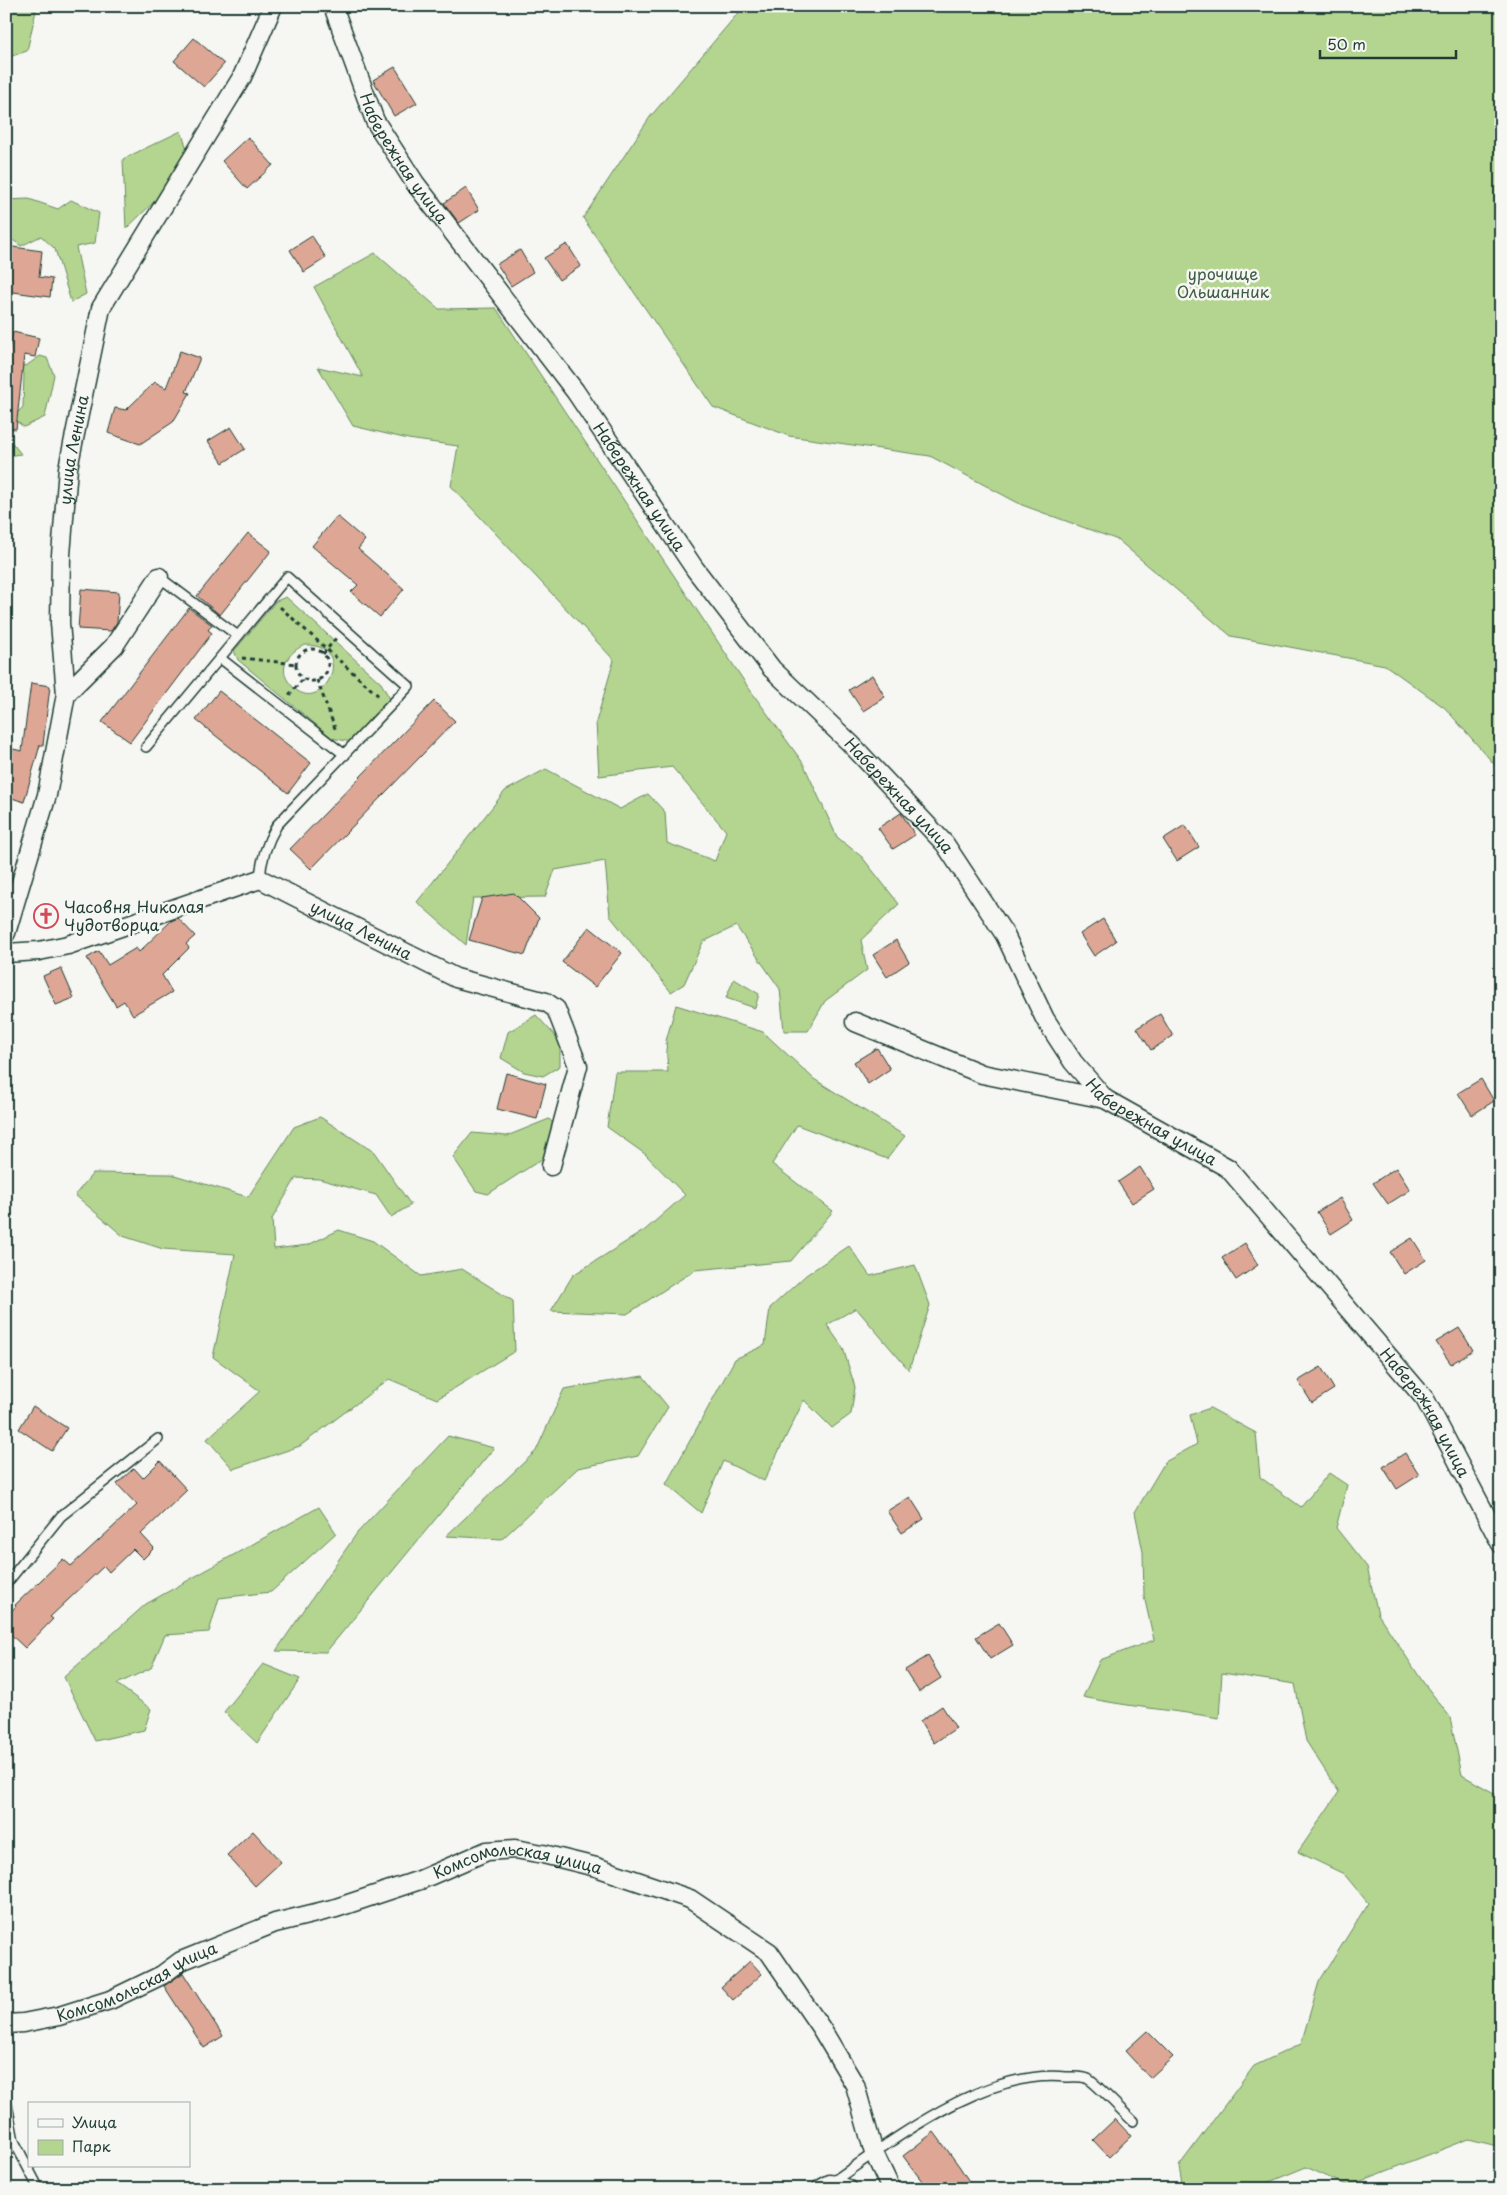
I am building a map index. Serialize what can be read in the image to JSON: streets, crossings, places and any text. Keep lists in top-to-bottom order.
{
  "streets": {
    "street": ["Набережная улица", "улица Ленина", "Комсомольская улица"]
  },
  "parks": ["урочище Ольшанник"],
  "places": {
    "church": ["Часовня Николая Чудотворца"]
  },
  "legend": ["Улица", "Парк"],
  "scale_bar": "50 m"
}
